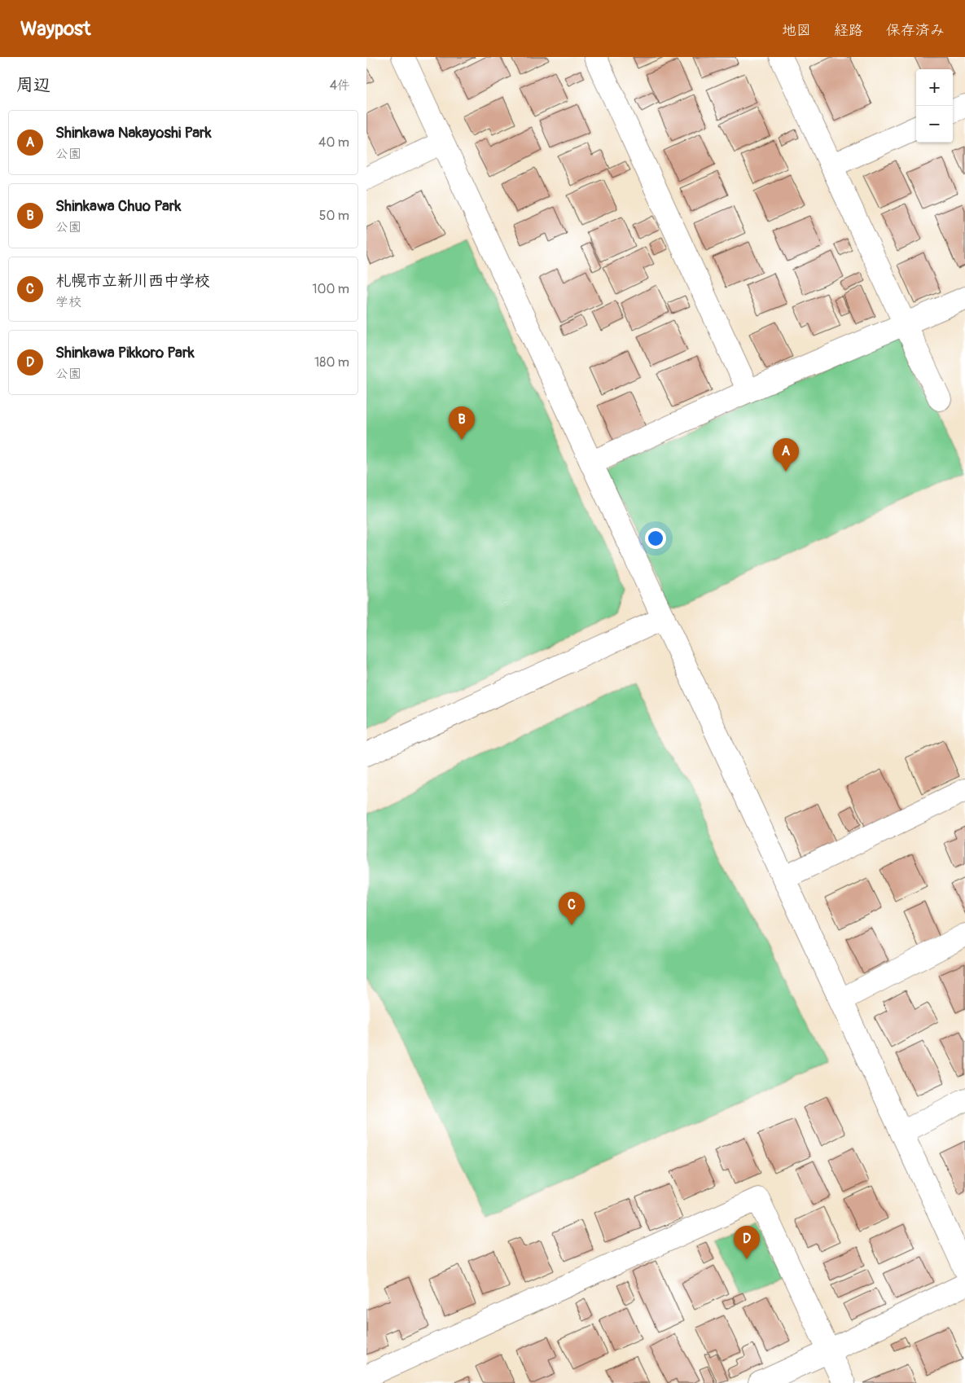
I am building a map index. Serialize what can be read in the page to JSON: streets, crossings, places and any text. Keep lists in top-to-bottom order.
{
  "page": {
    "header": "Waypost",
    "nav": ["地図", "経路", "保存済み"],
    "heading": ["周辺", "4件"],
    "map_buttons": ["+", "−"],
    "list": [
      {
        "mark": "A",
        "name": "Shinkawa Nakayoshi Park",
        "note": "公園",
        "value": "40 m"
      },
      {
        "mark": "B",
        "name": "Shinkawa Chuo Park",
        "note": "公園",
        "value": "50 m"
      },
      {
        "mark": "C",
        "name": "札幌市立新川西中学校",
        "note": "学校",
        "value": "100 m"
      },
      {
        "mark": "D",
        "name": "Shinkawa Pikkoro Park",
        "note": "公園",
        "value": "180 m"
      }
    ],
    "pins": [
      "B",
      "A",
      "C",
      "D"
    ]
  }
}
